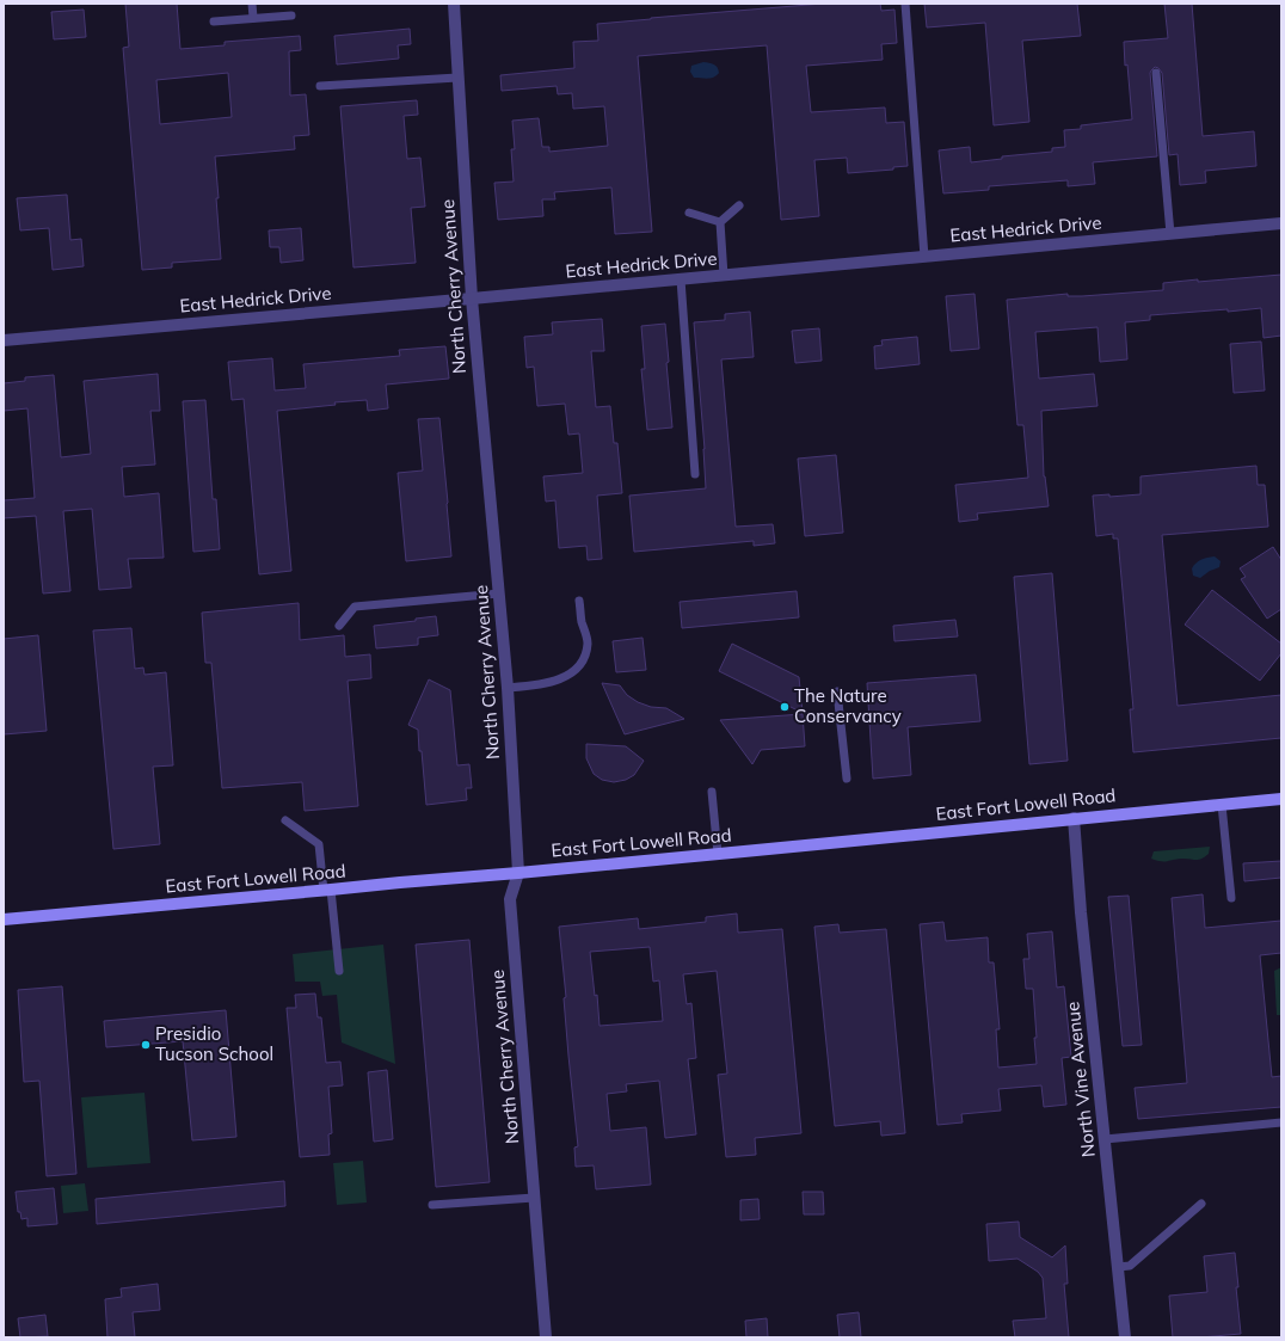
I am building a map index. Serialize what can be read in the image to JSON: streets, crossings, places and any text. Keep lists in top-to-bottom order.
{
  "streets": {
    "main road": ["East Fort Lowell Road"],
    "street": ["East Hedrick Drive", "North Cherry Avenue", "North Vine Avenue"]
  },
  "crossings": [
    ["East Hedrick Drive", "North Cherry Avenue"],
    ["North Cherry Avenue", "East Fort Lowell Road"],
    ["East Fort Lowell Road", "North Vine Avenue"]
  ],
  "places": ["The Nature Conservancy", "Presidio Tucson School"]
}
